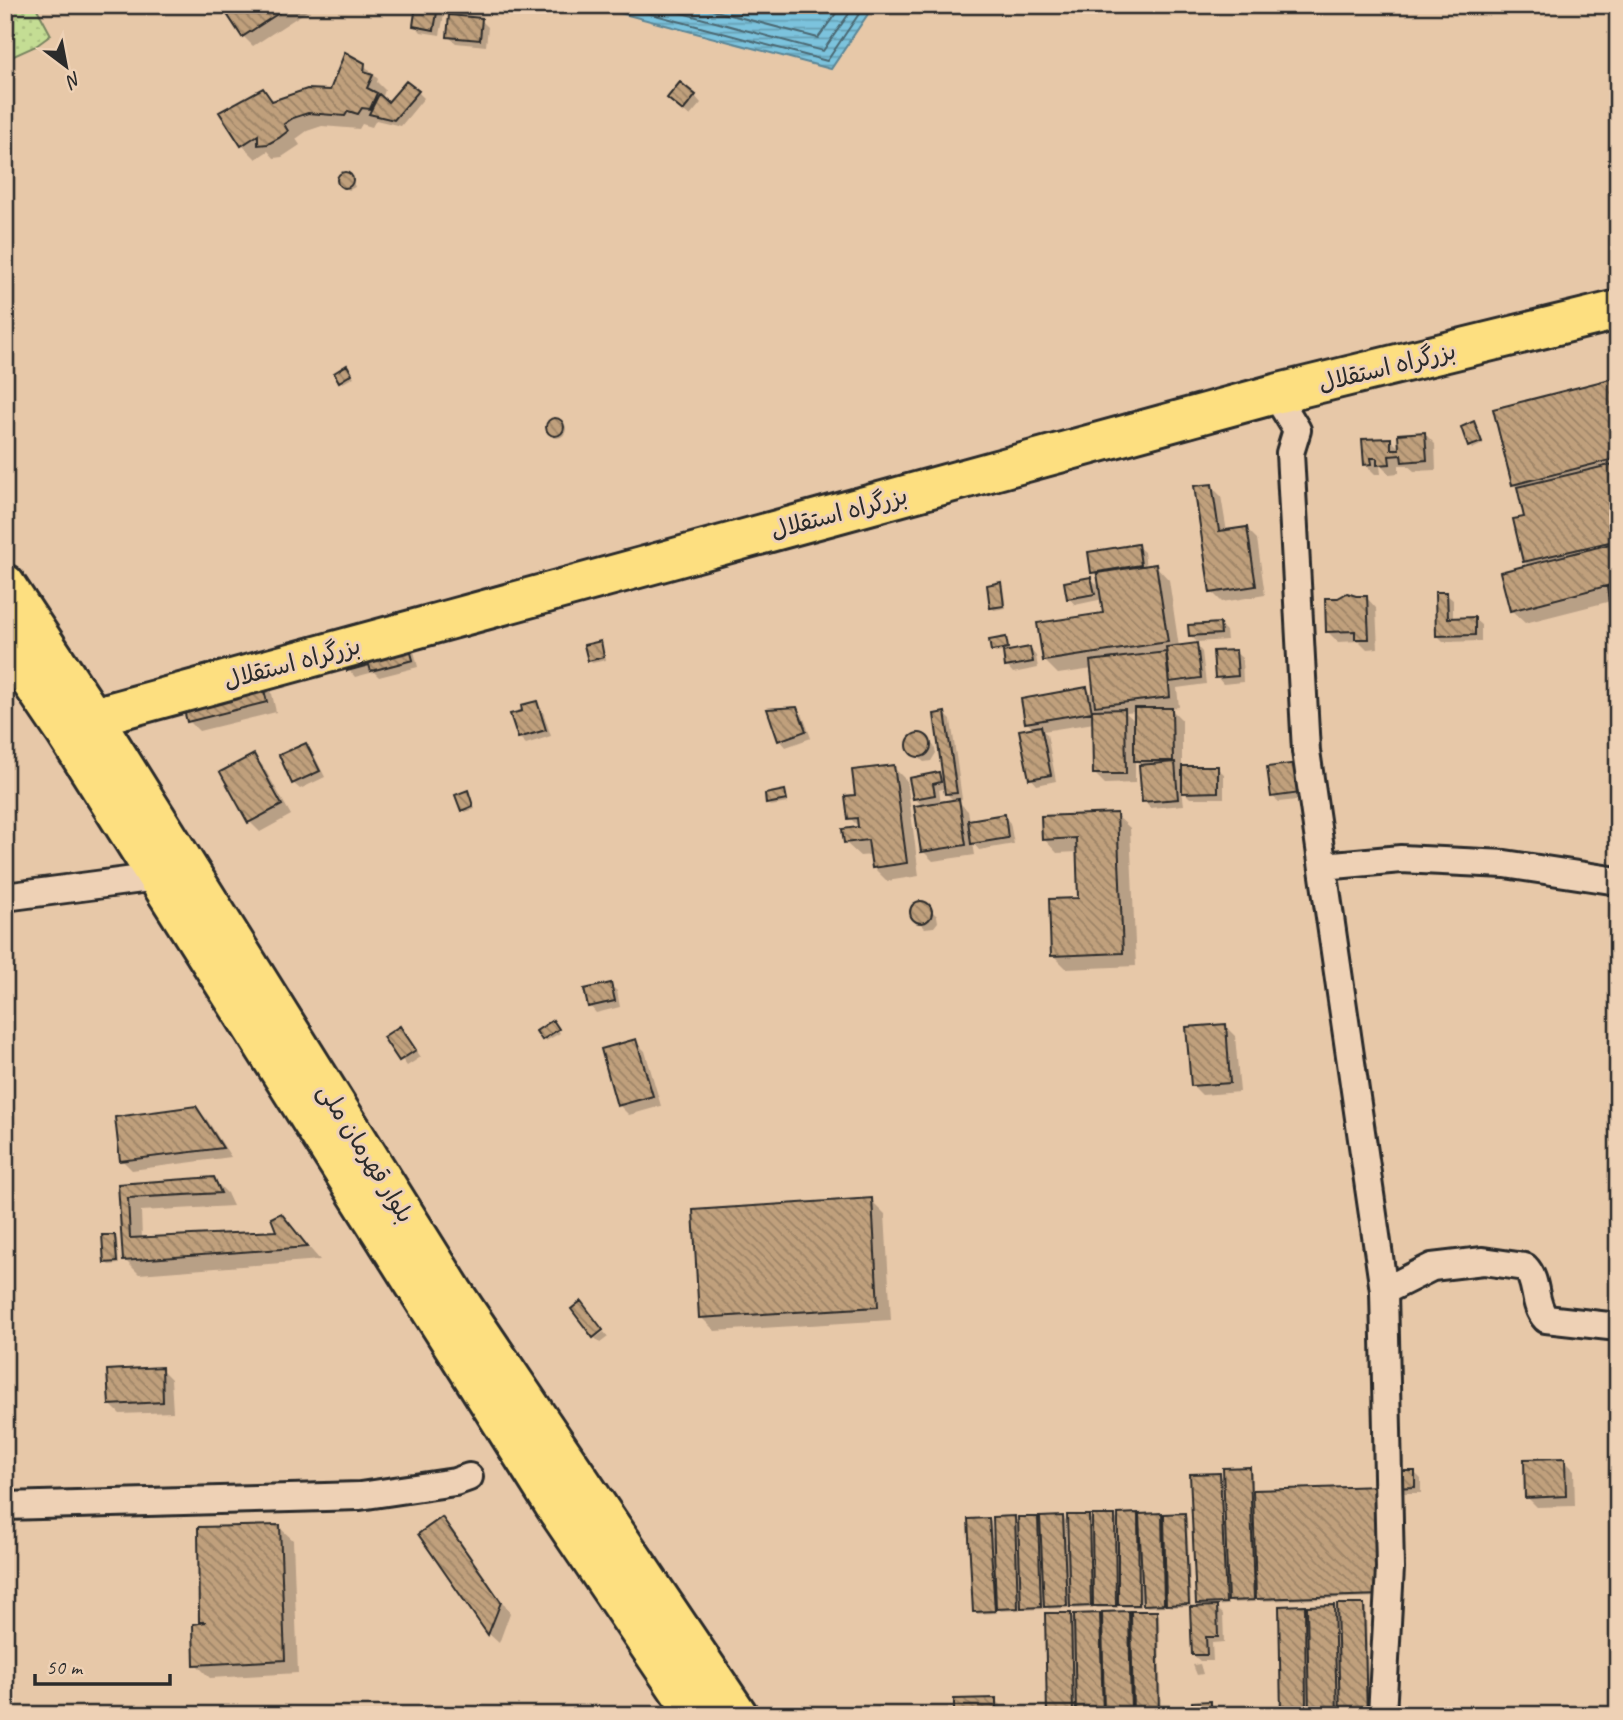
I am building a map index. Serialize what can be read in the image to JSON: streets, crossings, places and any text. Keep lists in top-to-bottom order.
{
  "streets": {
    "highway": ["بزرگراه استقلال", "بلوار قهرمان ملی"]
  },
  "crossings": [
    ["بزرگراه استقلال", "بلوار قهرمان ملی"]
  ],
  "scale_bar": "50 m",
  "north": "bottom right"
}
